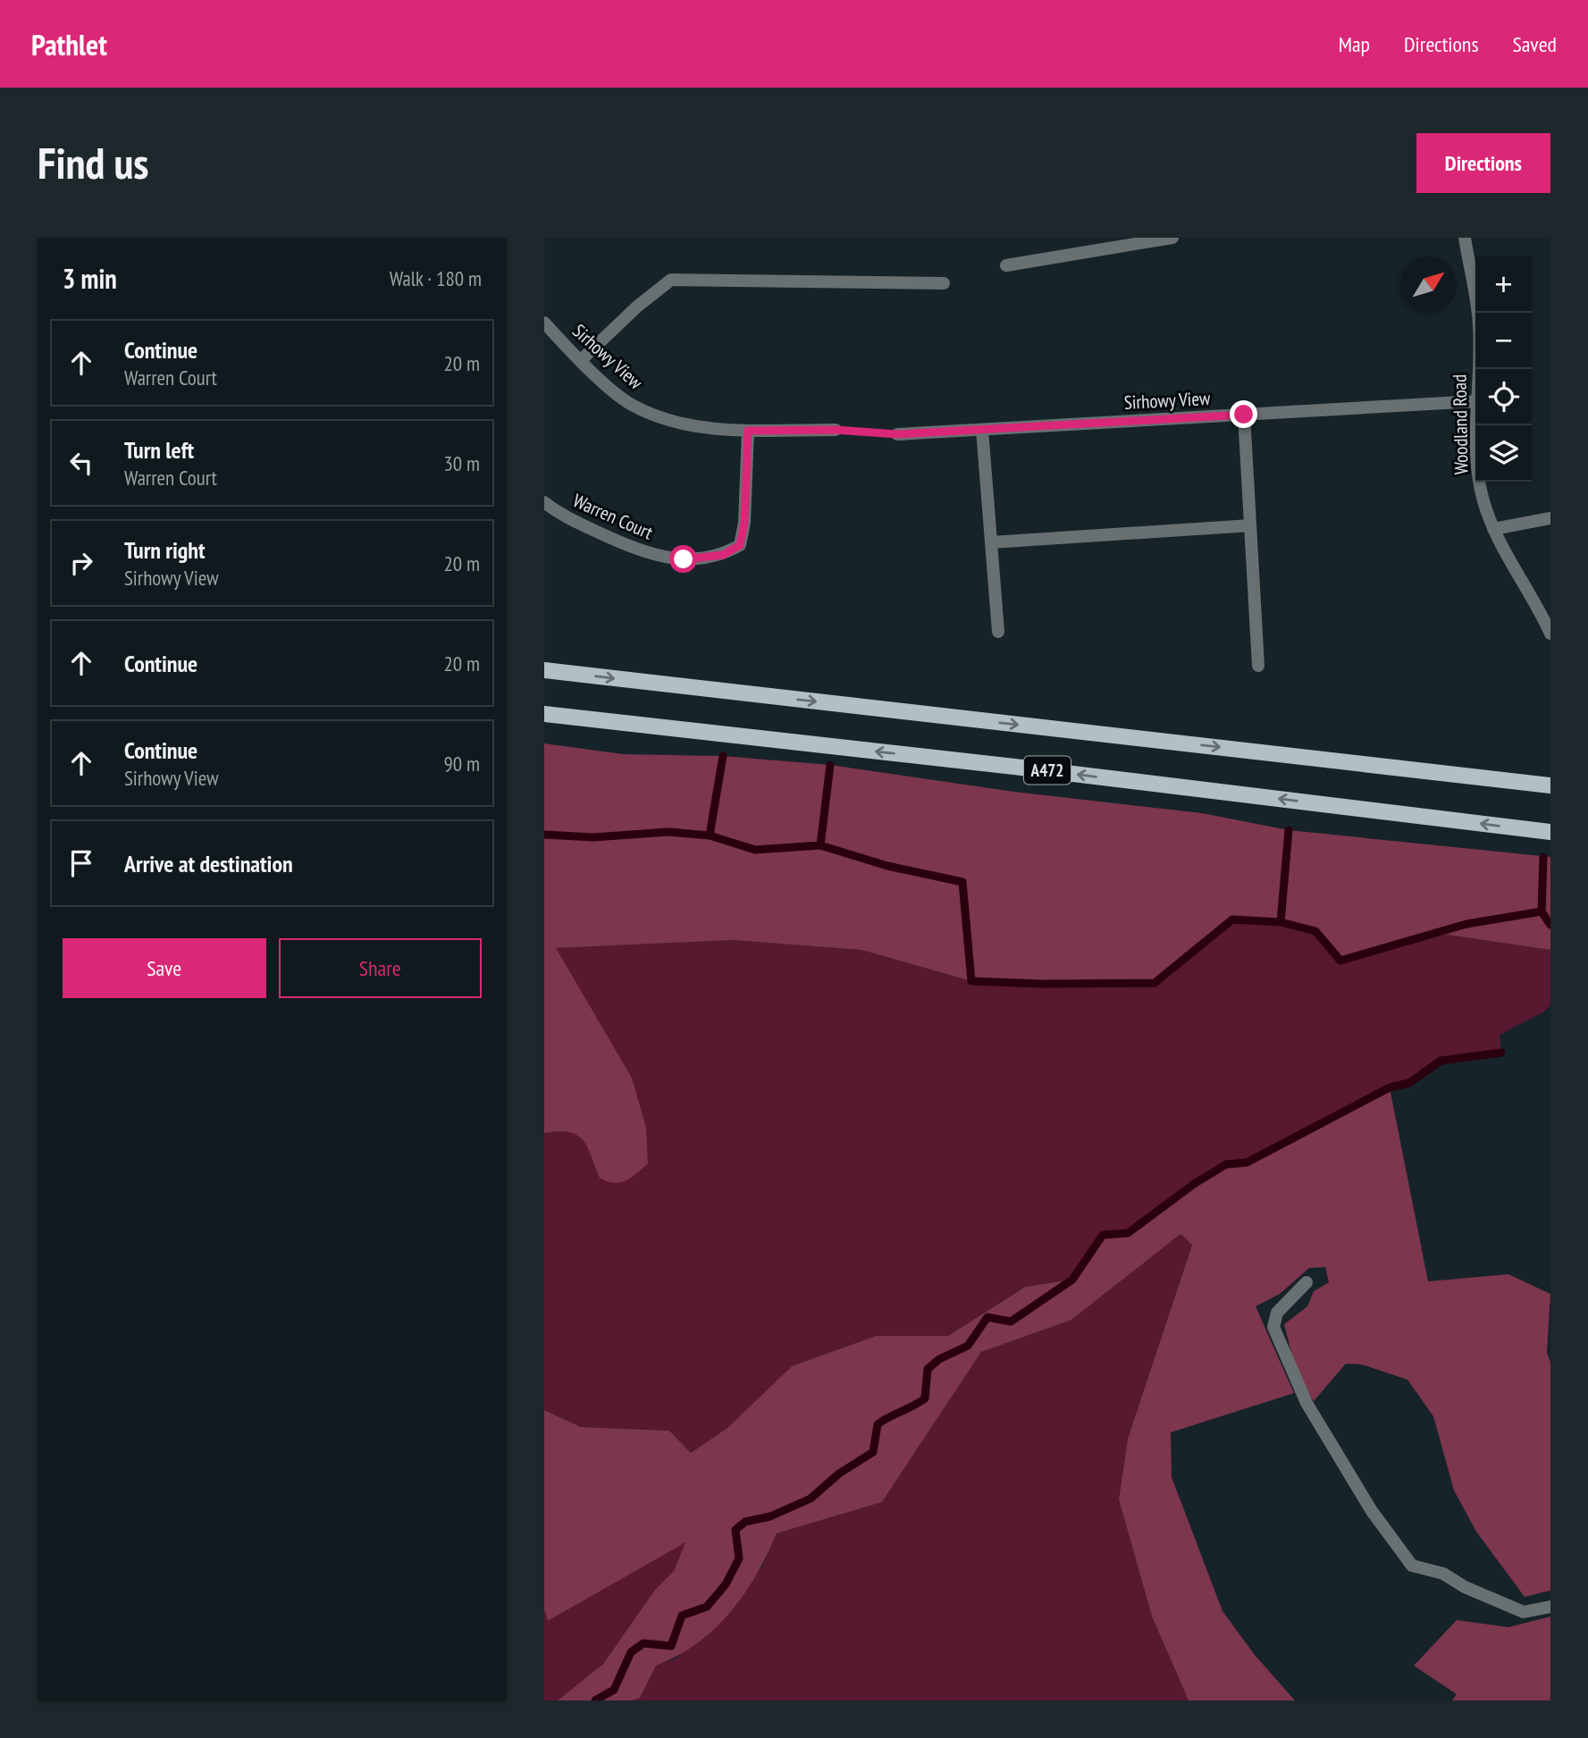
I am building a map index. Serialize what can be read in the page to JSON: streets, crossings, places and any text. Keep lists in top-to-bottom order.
{
  "streets": {
    "main road": ["A472"],
    "street": ["Sirhowy View", "Woodland Road", "Warren Court"]
  },
  "crossings": [
    ["Sirhowy View", "Warren Court"]
  ],
  "north": "top right",
  "page": {
    "header": "Pathlet",
    "nav": ["Map", "Directions", "Saved"],
    "buttons": [
      "Directions",
      ["Save", "Share"]
    ],
    "title": "Find us",
    "heading": ["3 min", "Walk · 180 m"],
    "map_buttons": ["+", "−"],
    "list": [
      ["Continue", "Warren Court", "20 m"],
      ["Turn left", "Warren Court", "30 m"],
      ["Turn right", "Sirhowy View", "20 m"],
      ["Continue", "20 m"],
      ["Continue", "Sirhowy View", "90 m"],
      "Arrive at destination"
    ]
  }
}
